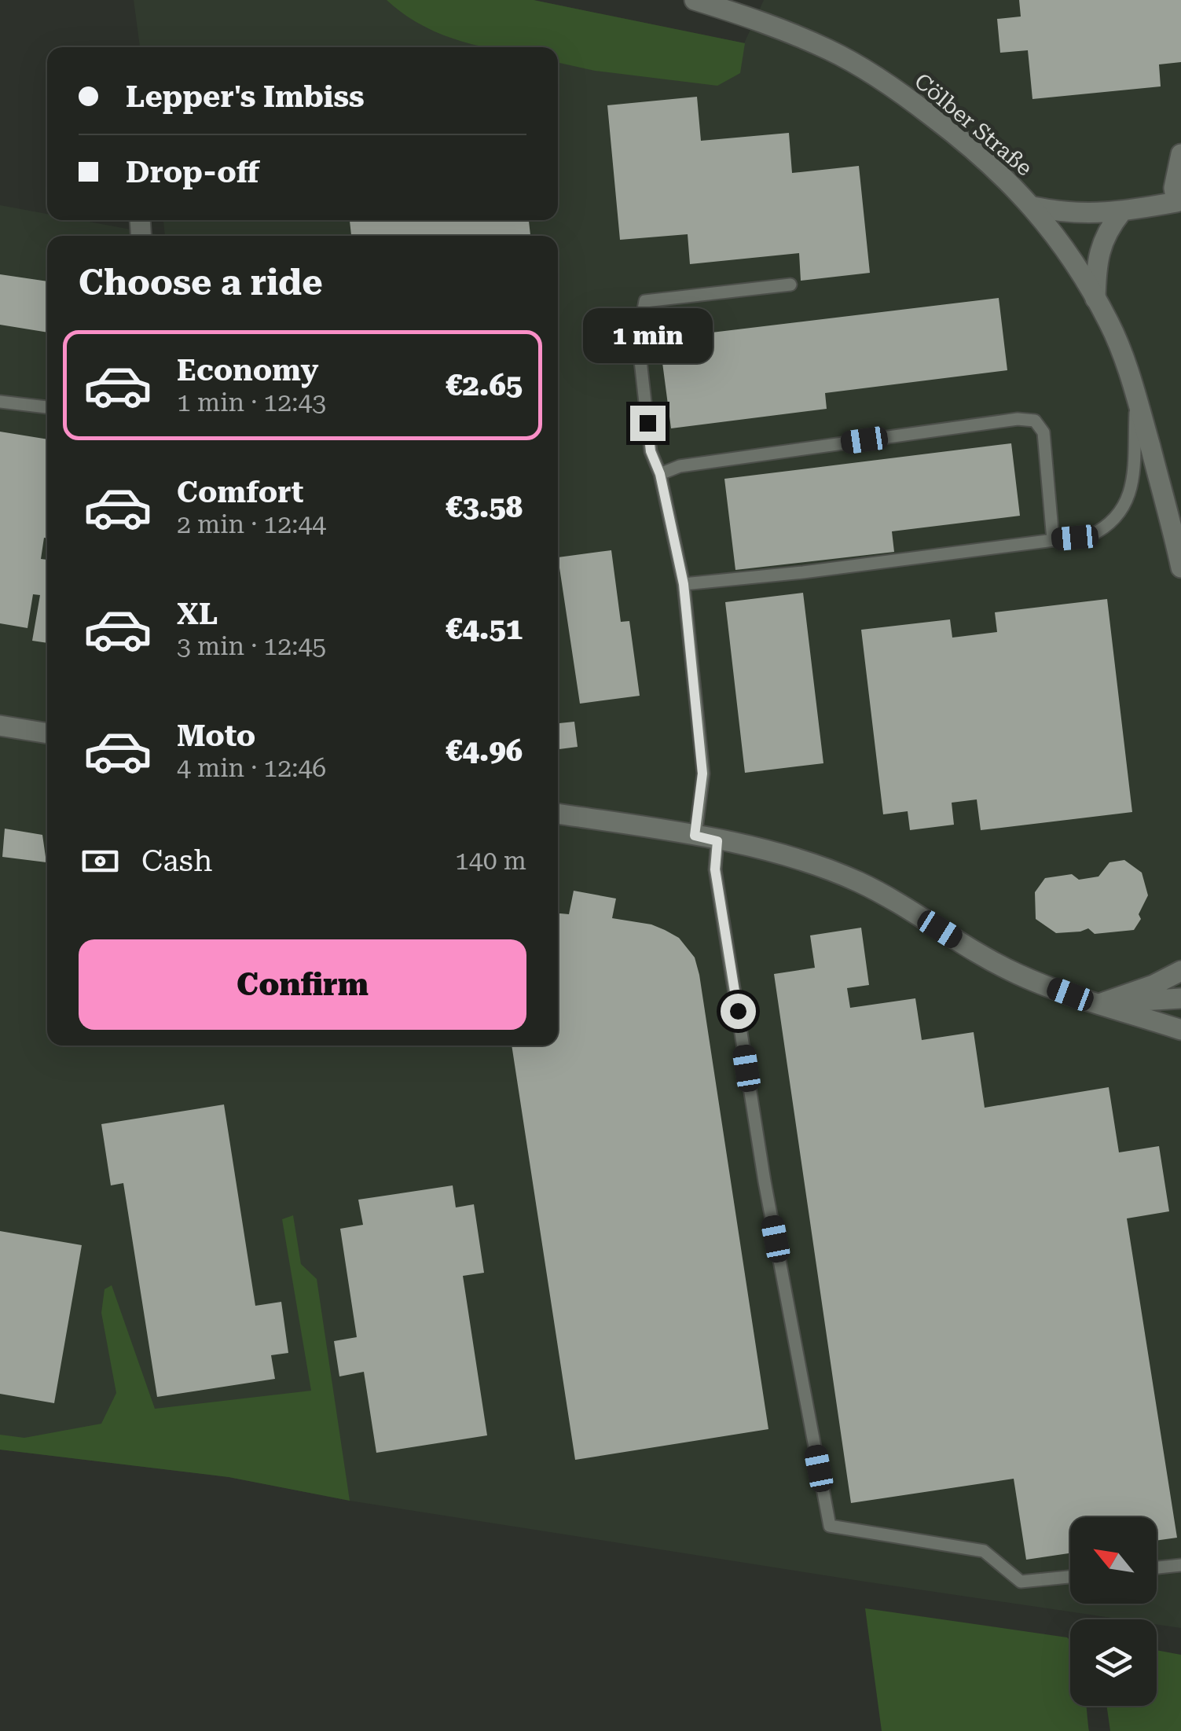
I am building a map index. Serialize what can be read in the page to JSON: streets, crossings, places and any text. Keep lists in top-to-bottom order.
{
  "streets": {
    "street": ["Cölber Straße"]
  },
  "north": "top left",
  "page": {
    "banner": ["Lepper's Imbiss", "Drop-off"],
    "heading": "Choose a ride",
    "bubble": "1 min",
    "list": [
      {
        "name": "Economy",
        "note": "1 min · 12:43",
        "value": "€2.65"
      },
      {
        "name": "Comfort",
        "note": "2 min · 12:44",
        "value": "€3.58"
      },
      {
        "name": "XL",
        "note": "3 min · 12:45",
        "value": "€4.51"
      },
      {
        "name": "Moto",
        "note": "4 min · 12:46",
        "value": "€4.96"
      }
    ],
    "pay": ["Cash", "140 m"],
    "buttons": "Confirm"
  }
}
